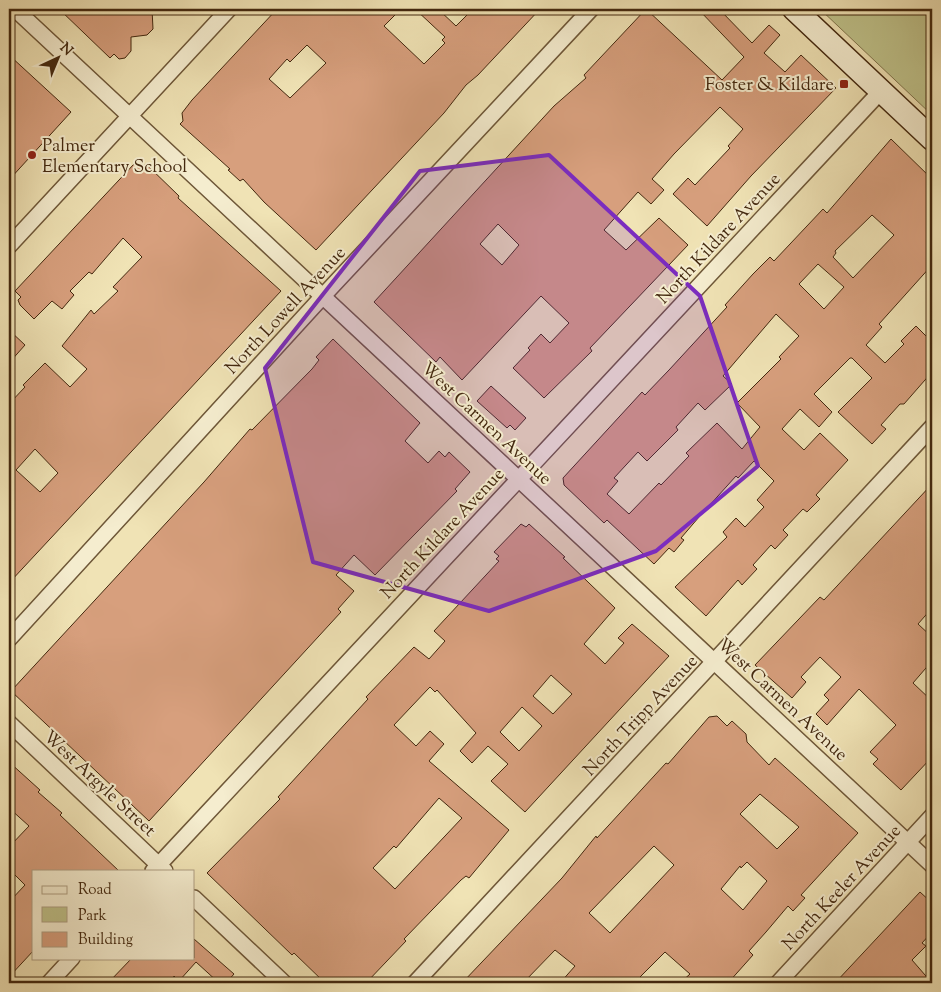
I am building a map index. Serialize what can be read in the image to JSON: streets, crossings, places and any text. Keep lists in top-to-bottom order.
{
  "streets": {
    "street": [
      "North Kildare Avenue",
      "North Lowell Avenue",
      "West Carmen Avenue",
      "North Tripp Avenue",
      "West Argyle Street",
      "North Keeler Avenue"
    ]
  },
  "crossings": [
    ["North Kildare Avenue", "West Carmen Avenue"],
    ["North Kildare Avenue", "West Argyle Street"],
    ["North Lowell Avenue", "West Carmen Avenue"],
    ["West Carmen Avenue", "North Tripp Avenue"],
    ["West Carmen Avenue", "North Keeler Avenue"]
  ],
  "places": {
    "transit": ["Foster & Kildare"],
    "other": ["Palmer Elementary School"]
  },
  "legend": ["Road", "Park", "Building"],
  "north": "top right"
}
